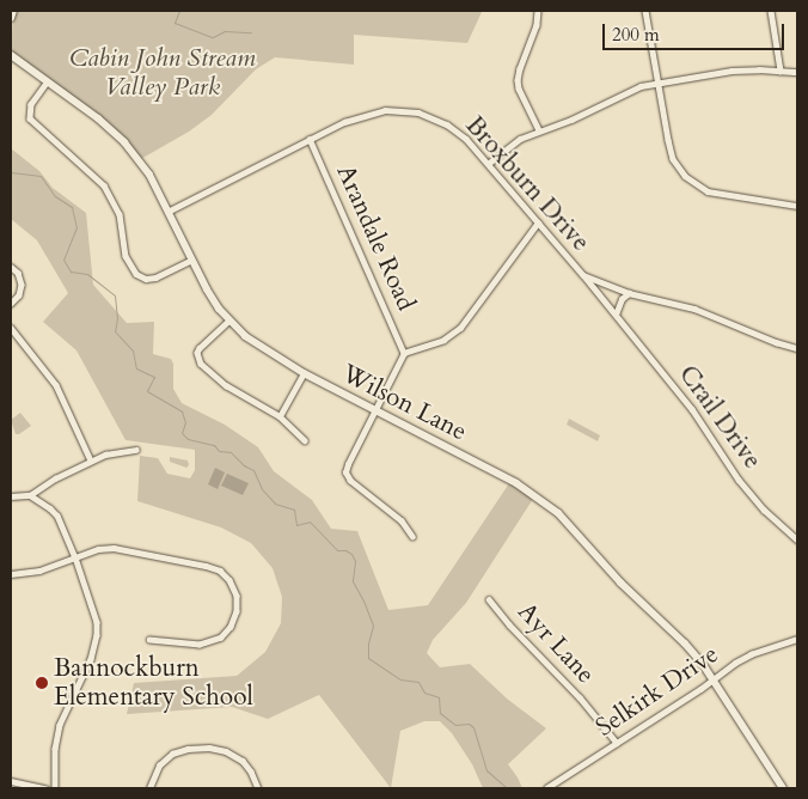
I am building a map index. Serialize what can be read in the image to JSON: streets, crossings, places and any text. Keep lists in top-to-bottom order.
{
  "streets": {
    "main road": ["Wilson Lane"],
    "street": [
      "Broxburn Drive",
      "Arandale Road",
      "Crail Drive",
      "Ayr Lane",
      "Selkirk Drive"
    ]
  },
  "crossings": [
    ["Broxburn Drive", "Arandale Road"],
    ["Broxburn Drive", "Wilson Lane"],
    ["Broxburn Drive", "Crail Drive"],
    ["Wilson Lane", "Selkirk Drive"],
    ["Ayr Lane", "Selkirk Drive"]
  ],
  "parks": ["Cabin John Stream Valley Park"],
  "places": ["Bannockburn Elementary School"],
  "scale_bar": "200 m"
}
